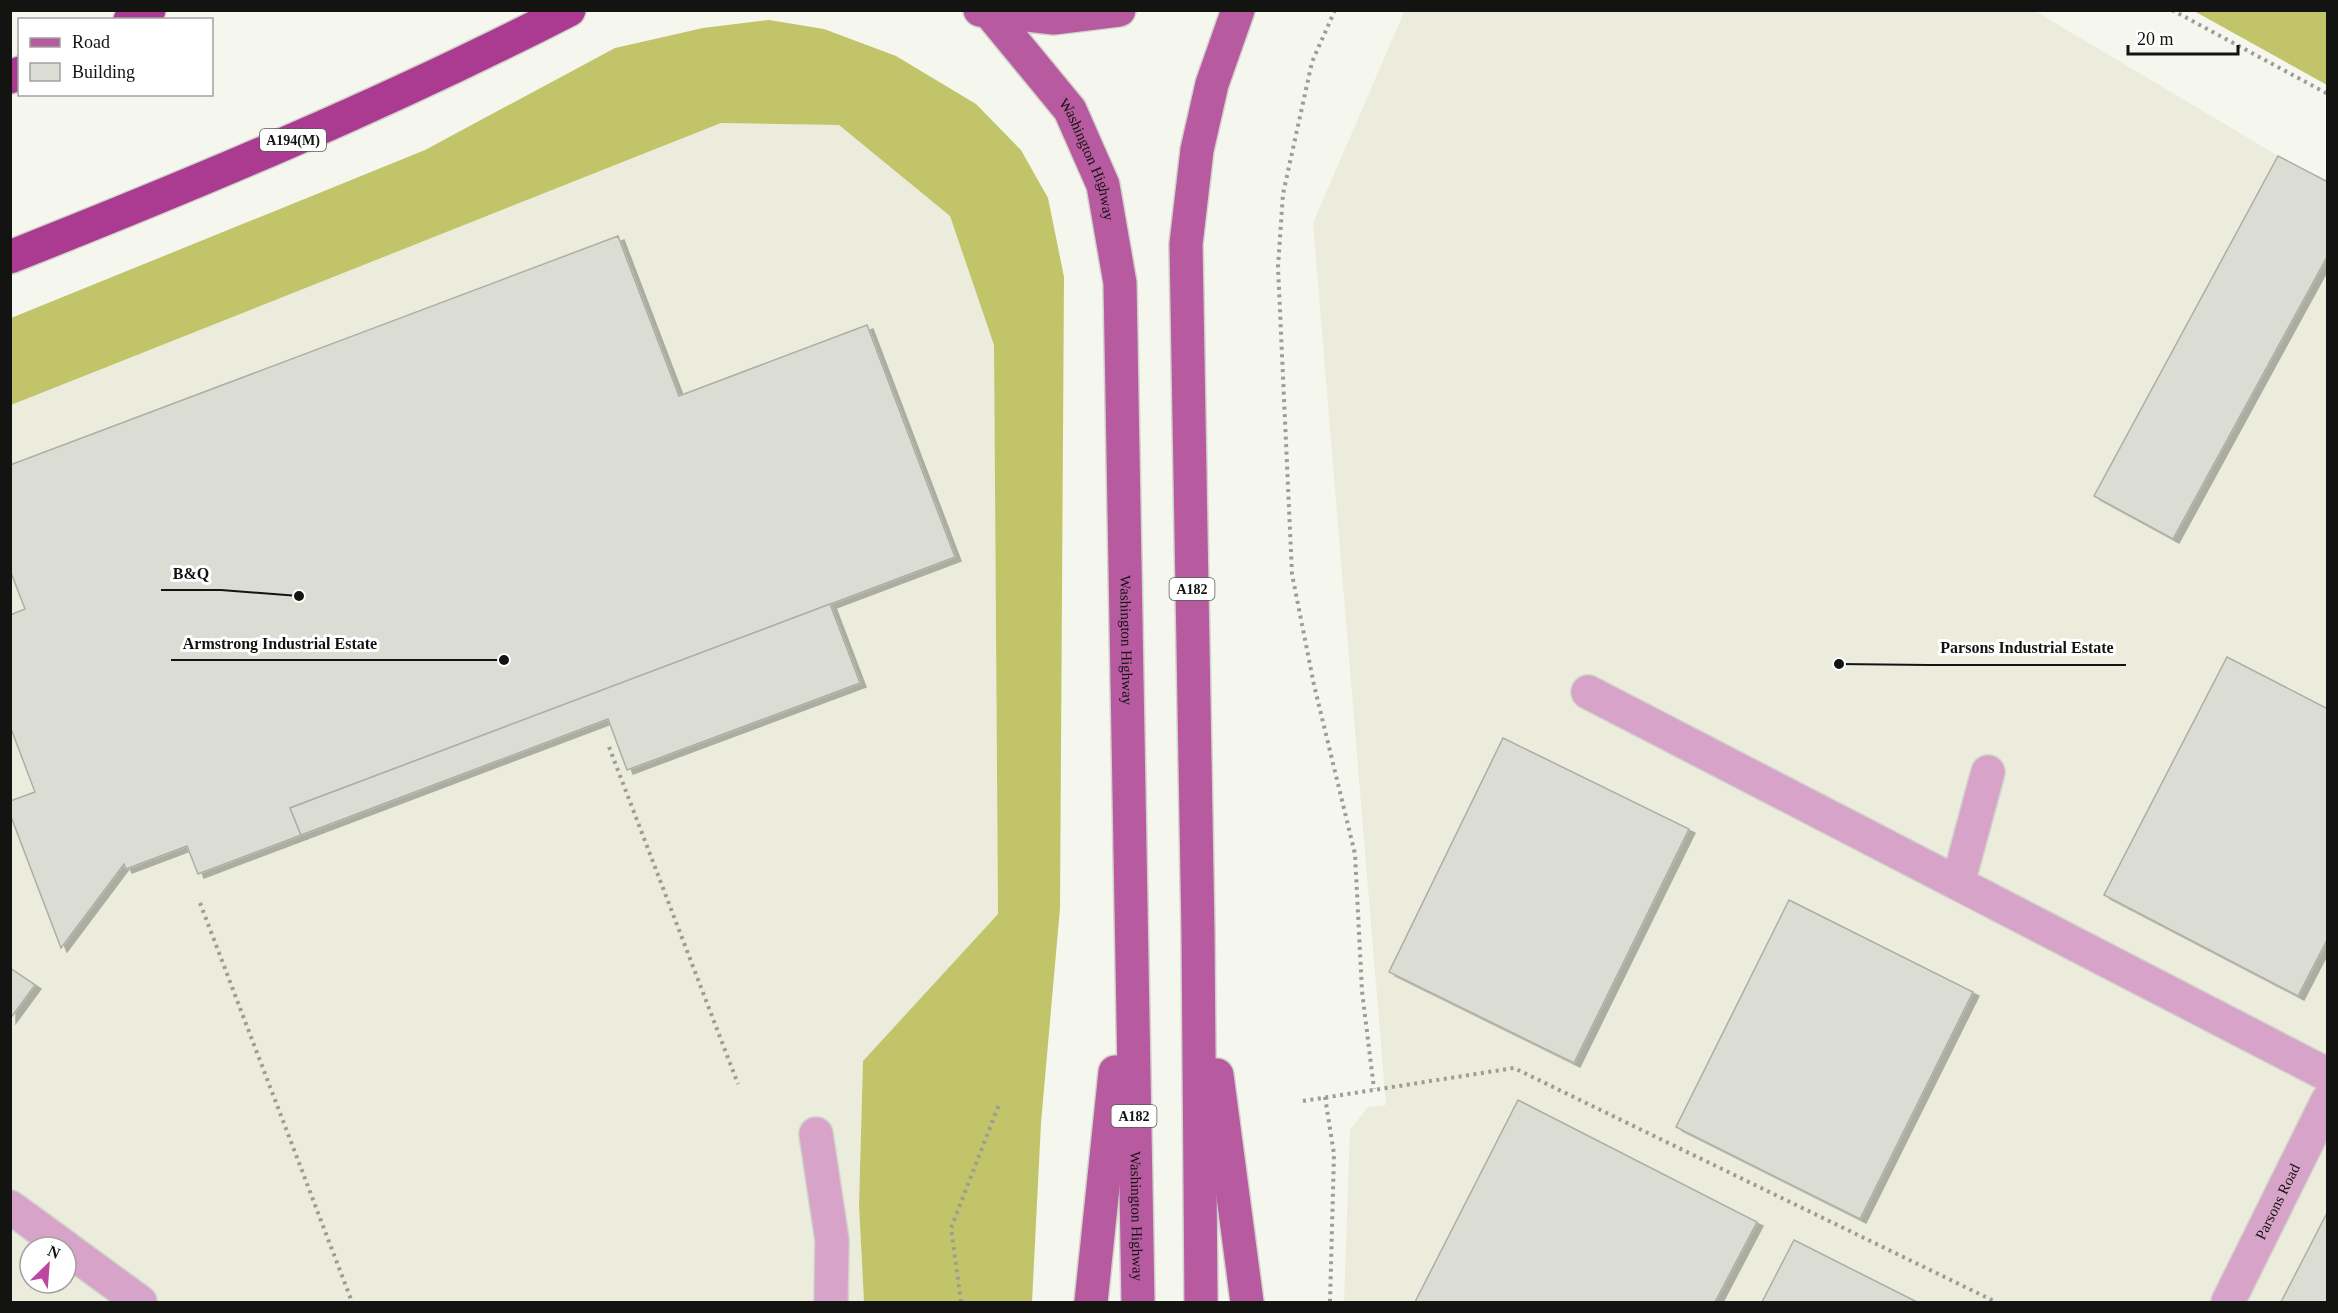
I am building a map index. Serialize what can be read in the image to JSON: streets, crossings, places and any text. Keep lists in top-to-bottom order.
{
  "streets": {
    "highway": ["A194(M)"],
    "main road": ["Washington Highway", "A182"],
    "street": ["Parsons Road"]
  },
  "crossings": [
    ["Washington Highway", "A182"]
  ],
  "places": ["B&Q", "Armstrong Industrial Estate", "Parsons Industrial Estate"],
  "legend": ["Road", "Building"],
  "scale_bar": "20 m",
  "north": "top right"
}
